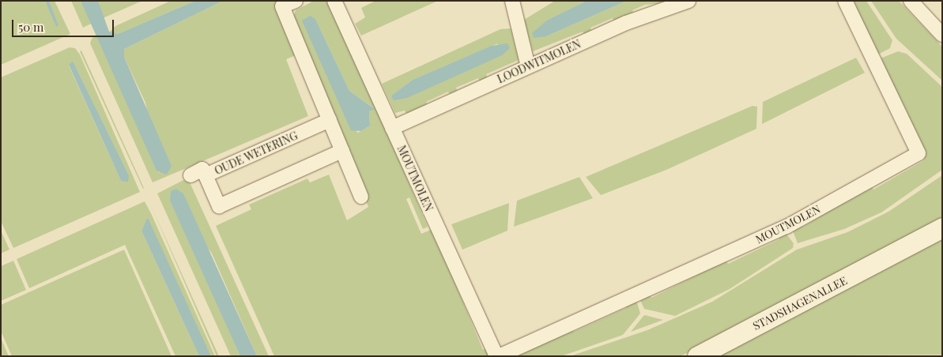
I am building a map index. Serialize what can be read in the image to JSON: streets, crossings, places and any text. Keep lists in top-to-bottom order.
{
  "streets": {
    "main road": ["STADSHAGENALLEE"],
    "street": ["LOODWITMOLEN", "OUDE WETERING", "MOUTMOLEN"]
  },
  "crossings": [
    ["LOODWITMOLEN", "MOUTMOLEN"]
  ],
  "scale_bar": "50 m"
}
